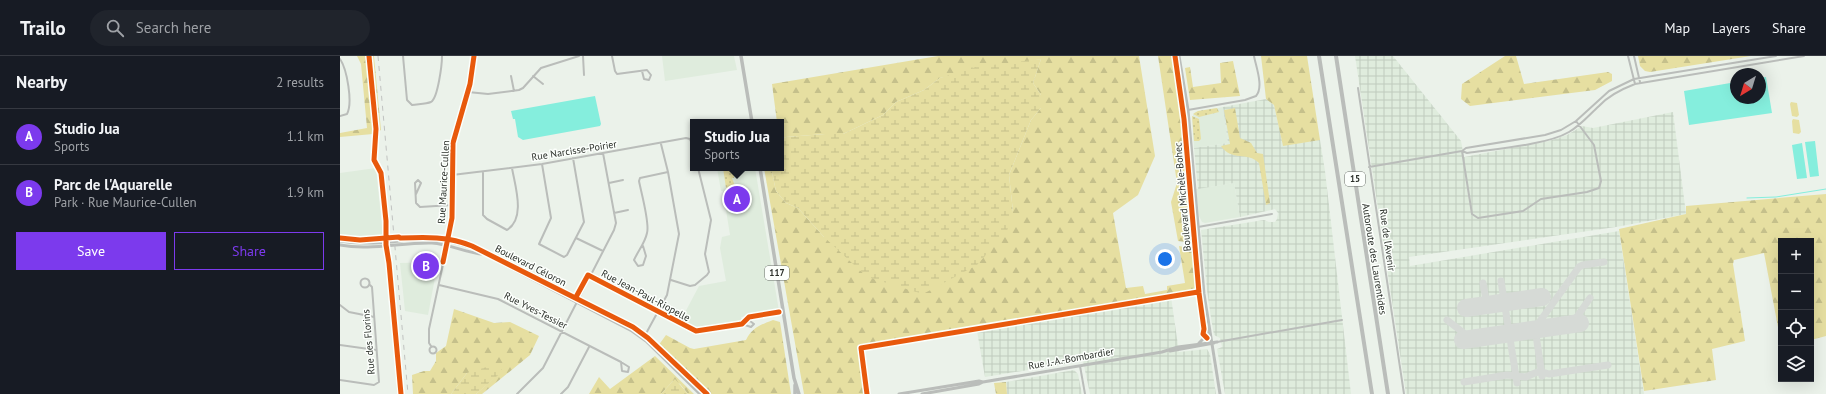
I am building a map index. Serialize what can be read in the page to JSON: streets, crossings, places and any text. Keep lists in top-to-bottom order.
{
  "streets": {
    "highway": ["15", "Autoroute des Laurentides"],
    "main road": ["117"],
    "street": [
      "Rue Narcisse-Poirier",
      "Rue Maurice-Cullen",
      "Boulevard Michèle-Bohec",
      "Rue de l'Avenir",
      "Boulevard Céloron",
      "Rue Jean-Paul-Riopelle",
      "Rue Yves-Tessier",
      "Rue des Florins",
      "Rue J.-A.-Bombardier"
    ]
  },
  "crossings": [
    ["Rue Narcisse-Poirier", "Rue Maurice-Cullen"],
    ["Rue Maurice-Cullen", "Boulevard Céloron"],
    ["Rue Maurice-Cullen", "Rue Yves-Tessier"],
    ["Boulevard Michèle-Bohec", "Rue J.-A.-Bombardier"]
  ],
  "north": "bottom left",
  "page": {
    "header": "Trailo",
    "search": "Search here",
    "nav": ["Map", "Layers", "Share"],
    "heading": ["Nearby", "2 results"],
    "list": [
      {
        "mark": "A",
        "name": "Studio Jua",
        "note": "Sports",
        "value": "1.1 km"
      },
      {
        "mark": "B",
        "name": "Parc de l'Aquarelle",
        "note": "Park · Rue Maurice-Cullen",
        "value": "1.9 km"
      }
    ],
    "popup": ["Studio Jua", "Sports"],
    "pins": ["A", "B"],
    "buttons": ["Save", "Share"],
    "map_buttons": ["+", "−"]
  }
}
